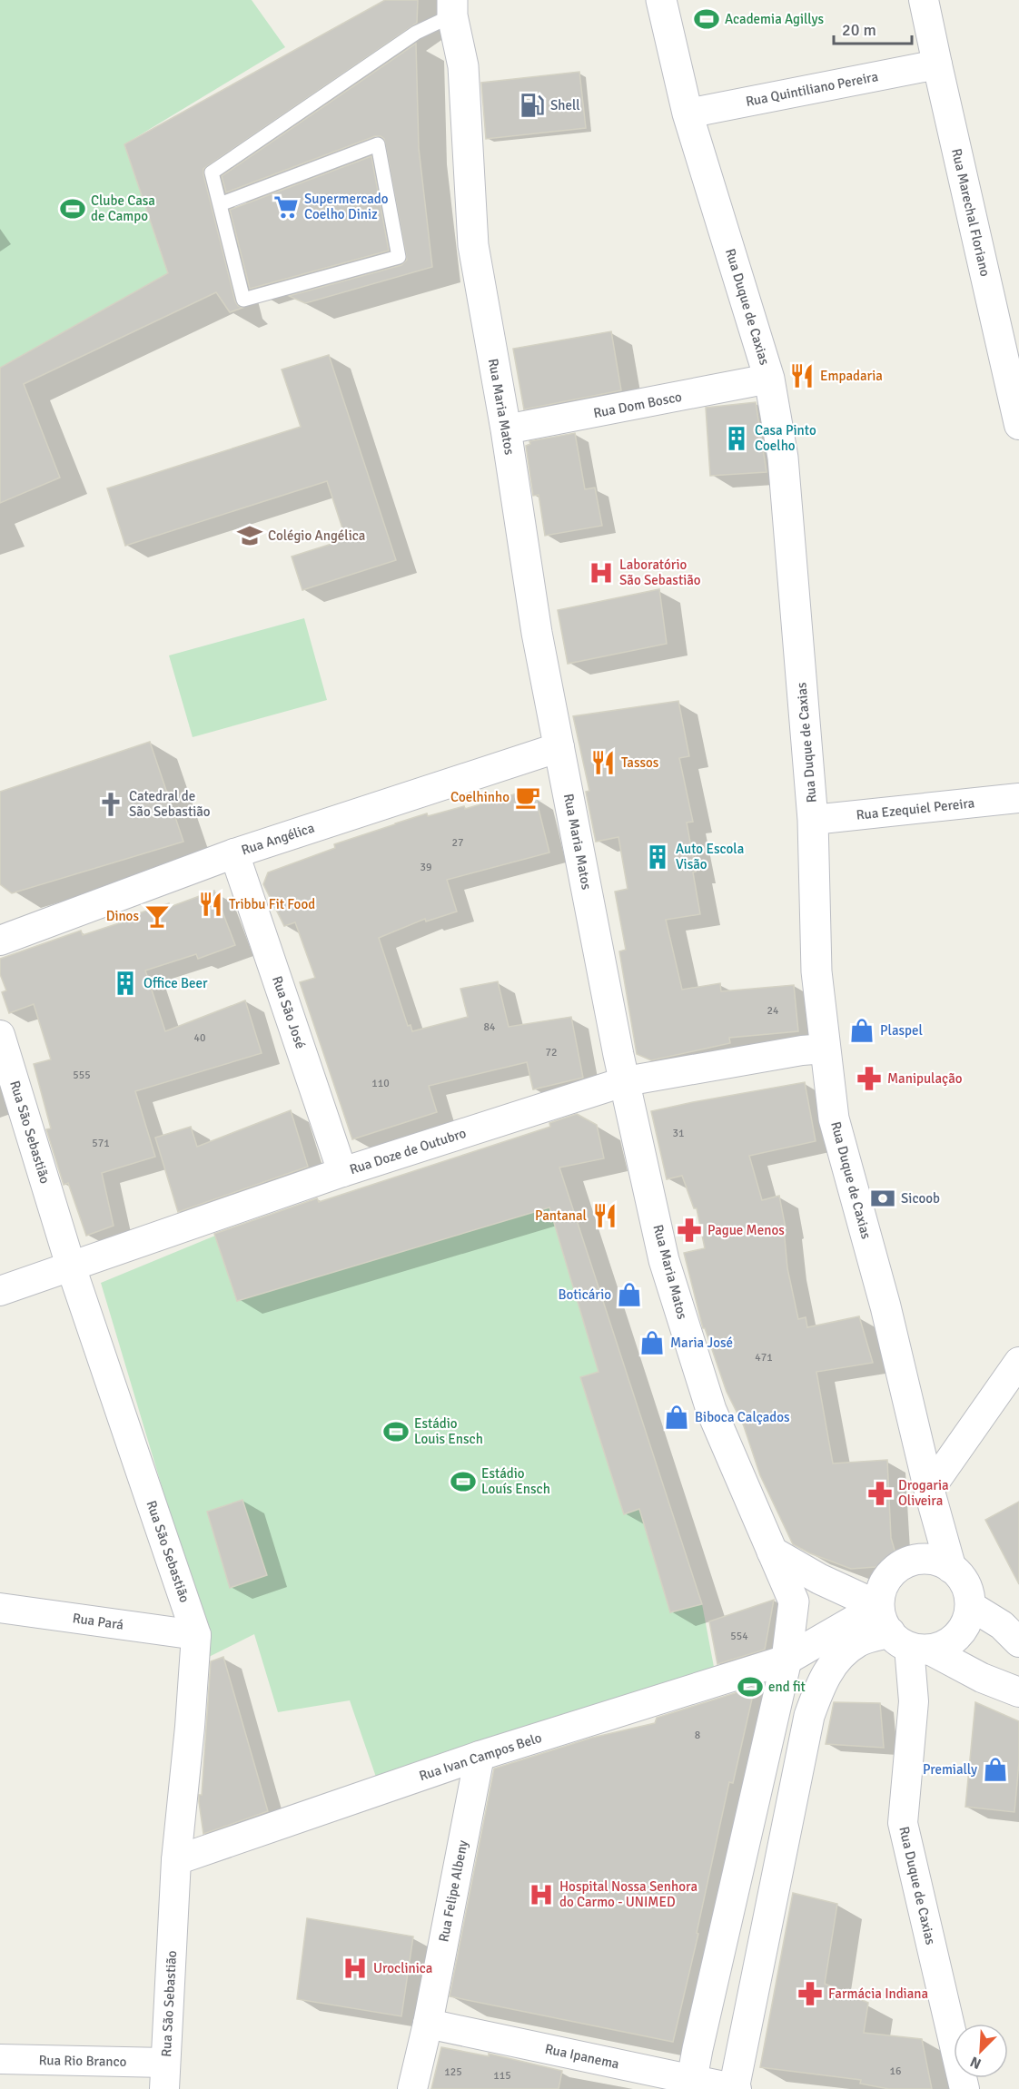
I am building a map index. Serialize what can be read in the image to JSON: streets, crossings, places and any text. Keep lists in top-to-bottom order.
{
  "streets": {
    "main road": ["Rua Duque de Caxias", "Rua Maria Matos"],
    "street": [
      "Rua Quintiliano Pereira",
      "Rua Marechal Floriano",
      "Rua Dom Bosco",
      "Rua Ezequiel Pereira",
      "Rua Angélica",
      "Rua São José",
      "Rua São Sebastião",
      "Rua Doze de Outubro",
      "Rua Pará",
      "Rua Ivan Campos Belo",
      "Rua Felipe Albeny",
      "Rua Ipanema",
      "Rua Rio Branco"
    ]
  },
  "crossings": [
    ["Rua Quintiliano Pereira", "Rua Marechal Floriano"],
    ["Rua Quintiliano Pereira", "Rua Duque de Caxias"],
    ["Rua Duque de Caxias", "Rua Dom Bosco"],
    ["Rua Duque de Caxias", "Rua Ezequiel Pereira"],
    ["Rua Duque de Caxias", "Rua Doze de Outubro"],
    ["Rua Dom Bosco", "Rua Maria Matos"],
    ["Rua Maria Matos", "Rua Angélica"],
    ["Rua Maria Matos", "Rua Doze de Outubro"],
    ["Rua Maria Matos", "Rua Ivan Campos Belo"],
    ["Rua Maria Matos", "Rua Ipanema"],
    ["Rua Angélica", "Rua São José"],
    ["Rua São José", "Rua Doze de Outubro"],
    ["Rua São Sebastião", "Rua Doze de Outubro"],
    ["Rua São Sebastião", "Rua Pará"],
    ["Rua São Sebastião", "Rua Ivan Campos Belo"],
    ["Rua São Sebastião", "Rua Rio Branco"],
    ["Rua Ivan Campos Belo", "Rua Felipe Albeny"],
    ["Rua Felipe Albeny", "Rua Ipanema"]
  ],
  "places": {
    "sports": [
      "Academia Agillys",
      "Clube Casa de Campo",
      "Estádio Louis Ensch",
      "Estádio Louís Ensch",
      "end fit"
    ],
    "fuel station": ["Shell"],
    "supermarket": ["Supermercado Coelho Diniz"],
    "restaurant": [
      "Empadaria",
      "Tassos",
      "Tribbu Fit Food",
      "Pantanal"
    ],
    "building": ["Casa Pinto Coelho", "Auto Escola Visão", "Office Beer"],
    "school or university": ["Colégio Angélica"],
    "hospital": ["Laboratório São Sebastião", "Hospital Nossa Senhora do Carmo - UNIMED", "Uroclinica"],
    "cafe": ["Coelhinho"],
    "church": ["Catedral de São Sebastião"],
    "bar": ["Dinos"],
    "shop": [
      "Plaspel",
      "Boticário",
      "Maria José",
      "Biboca Calçados",
      "Premially"
    ],
    "pharmacy": [
      "Manipulação",
      "Pague Menos",
      "Drogaria Oliveira",
      "Farmácia Indiana"
    ],
    "bank": ["Sicoob"]
  },
  "house_numbers": [
    "27",
    "39",
    "24",
    "84",
    "40",
    "72",
    "555",
    "110",
    "31",
    "571",
    "471",
    "554",
    "8",
    "16",
    "125",
    "115"
  ],
  "scale_bar": "20 m",
  "north": "bottom left"
}
